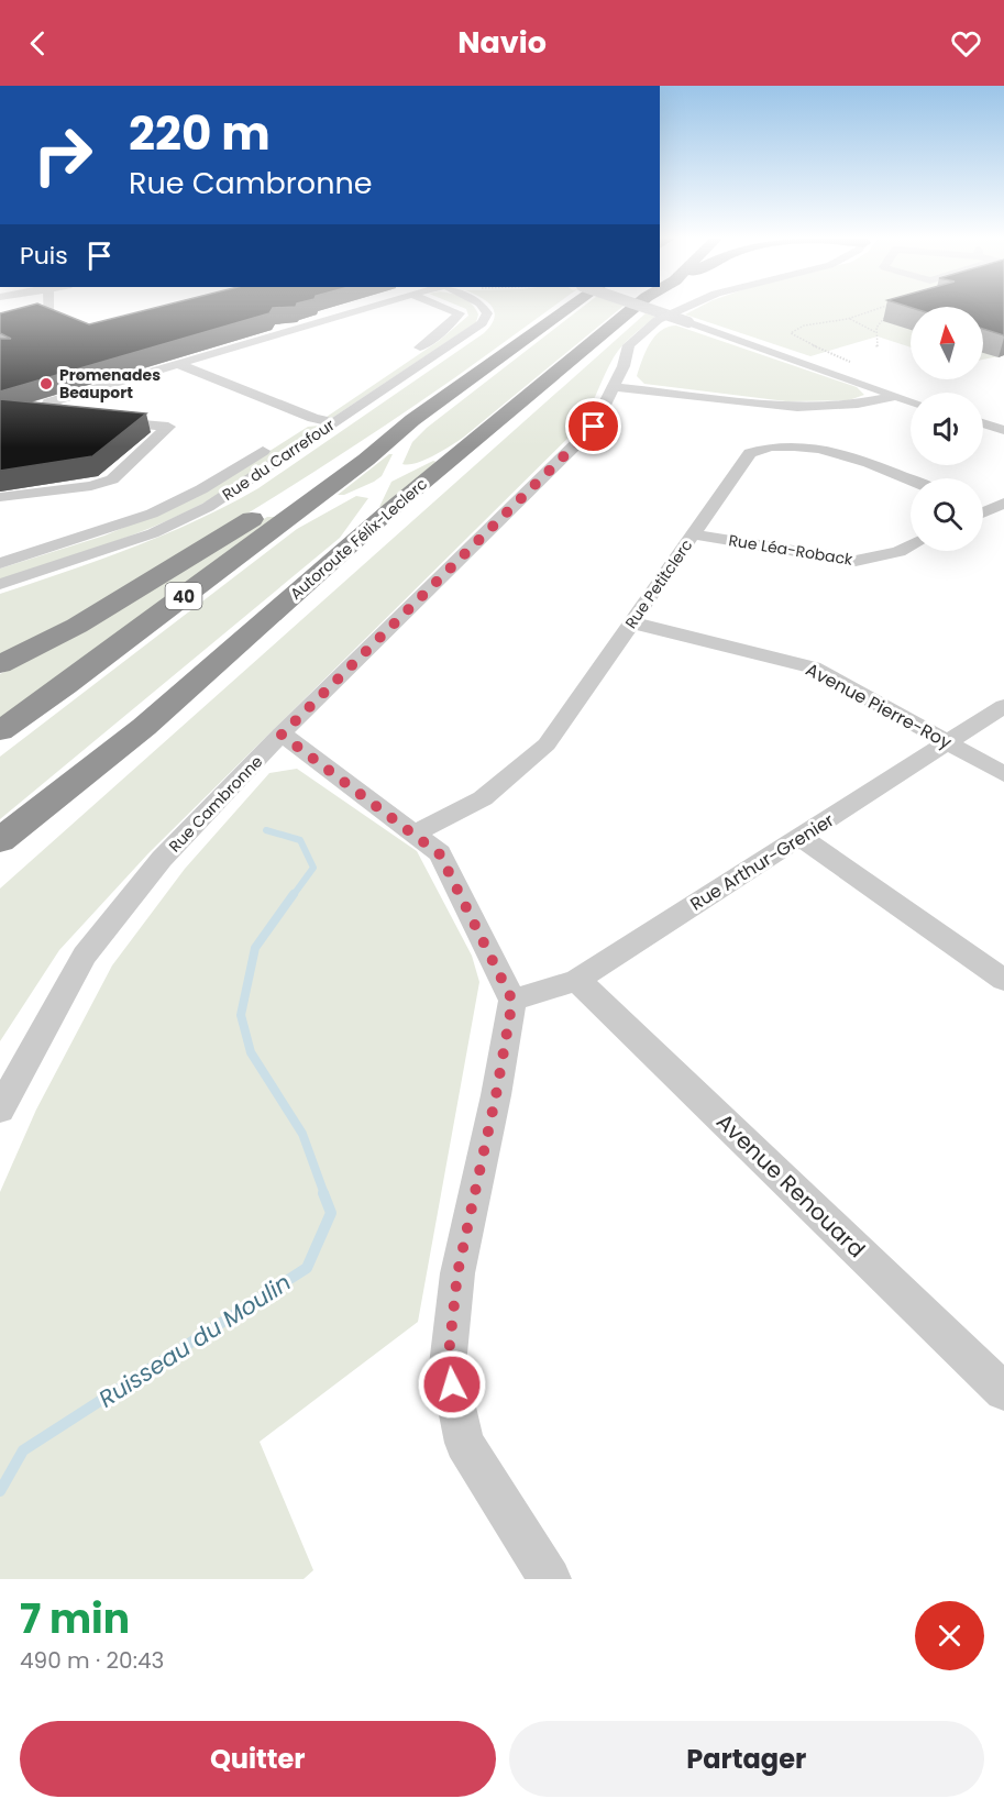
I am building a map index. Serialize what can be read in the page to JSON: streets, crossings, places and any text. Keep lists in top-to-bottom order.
{
  "streets": {
    "highway": ["Autoroute Félix-Leclerc", "40"],
    "street": [
      "Rue du Carrefour",
      "Rue Léa-Roback",
      "Rue Petitclerc",
      "Avenue Pierre-Roy",
      "Rue Cambronne",
      "Rue Arthur-Grenier",
      "Avenue Renouard"
    ]
  },
  "crossings": [
    ["Rue Léa-Roback", "Rue Petitclerc"],
    ["Rue Petitclerc", "Avenue Pierre-Roy"],
    ["Avenue Pierre-Roy", "Rue Arthur-Grenier"],
    ["Rue Arthur-Grenier", "Avenue Renouard"]
  ],
  "water": ["Ruisseau du Moulin"],
  "places": ["Promenades Beauport"],
  "north": "top",
  "page": {
    "header": "Navio",
    "turn": ["220 m", "Rue Cambronne"],
    "then": "Puis",
    "heading": ["7 min", "490 m · 20:43"],
    "buttons": ["Quitter", "Partager"]
  }
}
